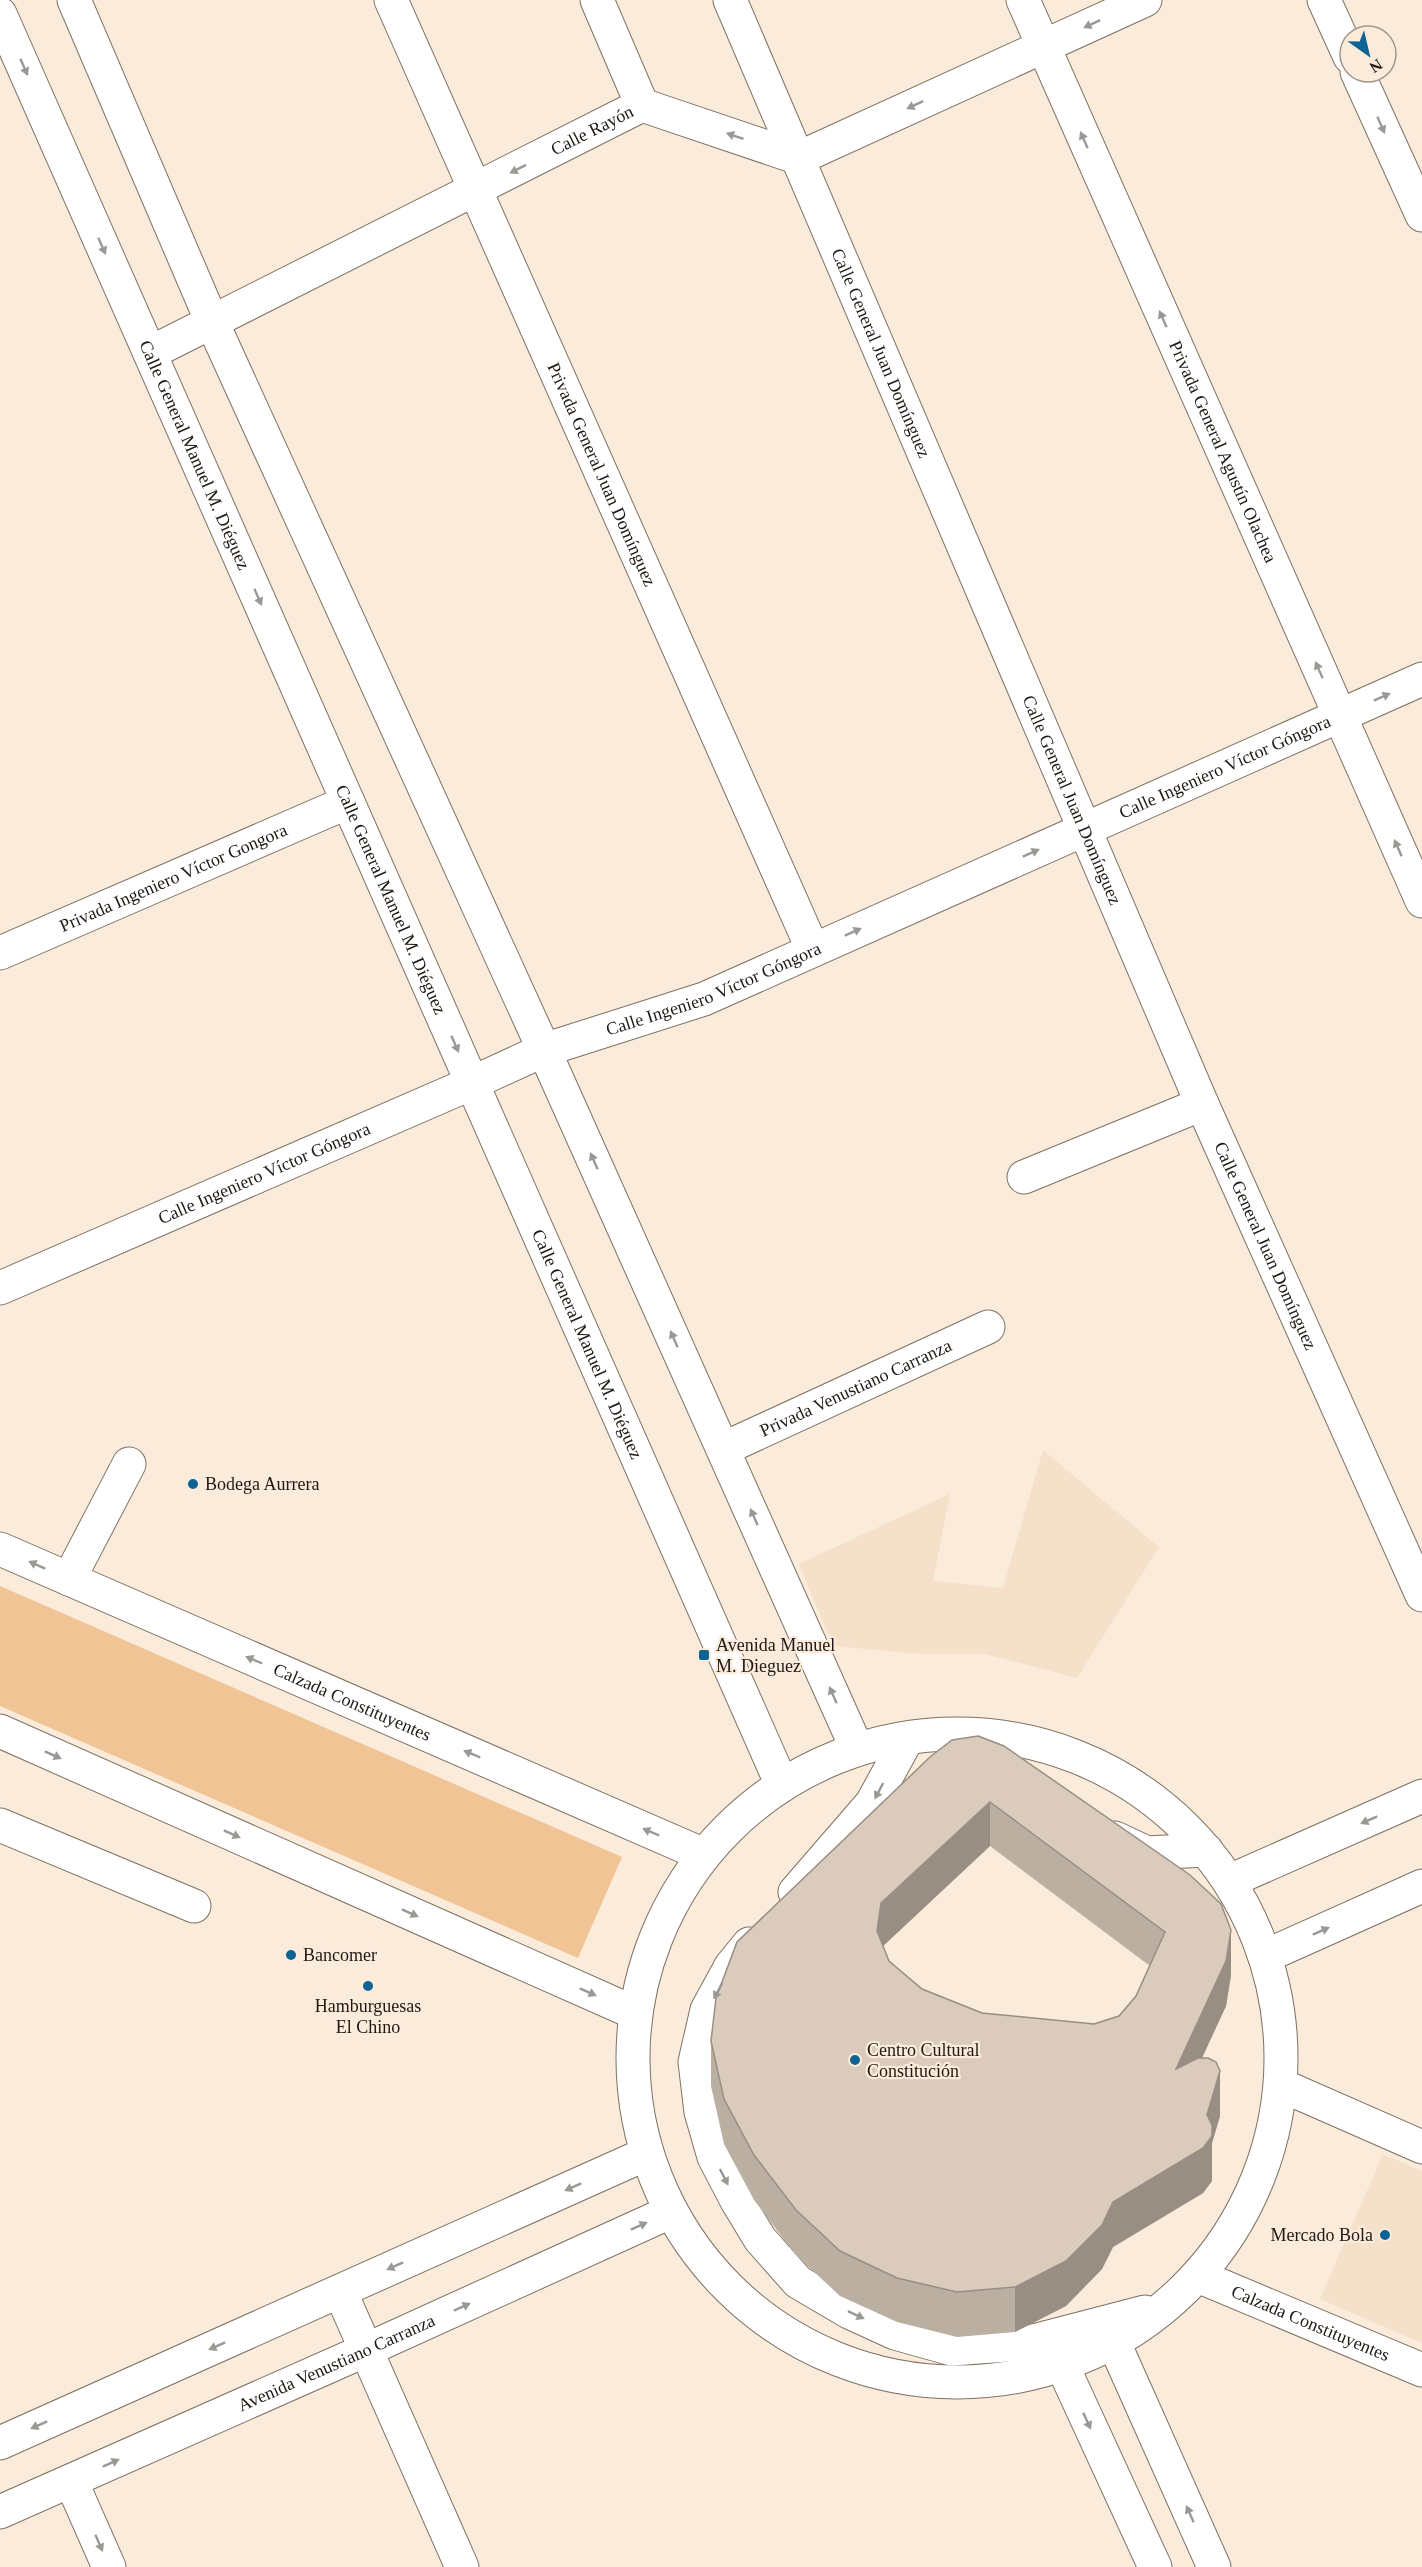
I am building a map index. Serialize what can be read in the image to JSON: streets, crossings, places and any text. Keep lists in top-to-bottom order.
{
  "streets": {
    "street": [
      "Calle Rayón",
      "Calle General Juan Domínguez",
      "Privada General Agustín Olachea",
      "Calle General Manuel M. Diéguez",
      "Privada General Juan Domínguez",
      "Calle Ingeniero Víctor Góngora",
      "Privada Ingeniero Víctor Gongora",
      "Privada Venustiano Carranza",
      "Calzada Constituyentes",
      "Avenida Venustiano Carranza"
    ]
  },
  "crossings": [
    ["Calle Rayón", "Calle General Juan Domínguez"],
    ["Calle Rayón", "Calle General Manuel M. Diéguez"],
    ["Calle Rayón", "Privada General Juan Domínguez"],
    ["Calle General Juan Domínguez", "Calle Ingeniero Víctor Góngora"],
    ["Privada General Agustín Olachea", "Calle Ingeniero Víctor Góngora"],
    ["Calle General Manuel M. Diéguez", "Calle Ingeniero Víctor Góngora"],
    ["Calle General Manuel M. Diéguez", "Privada Ingeniero Víctor Gongora"],
    ["Privada General Juan Domínguez", "Calle Ingeniero Víctor Góngora"]
  ],
  "one_way": ["Calle Rayón", "Privada General Agustín Olachea"],
  "places": {
    "other": [
      "Bodega Aurrera",
      "Bancomer",
      "Hamburguesas El Chino",
      "Centro Cultural Constitución",
      "Mercado Bola"
    ],
    "transit": ["Avenida Manuel M. Dieguez"]
  },
  "north": "bottom right"
}
